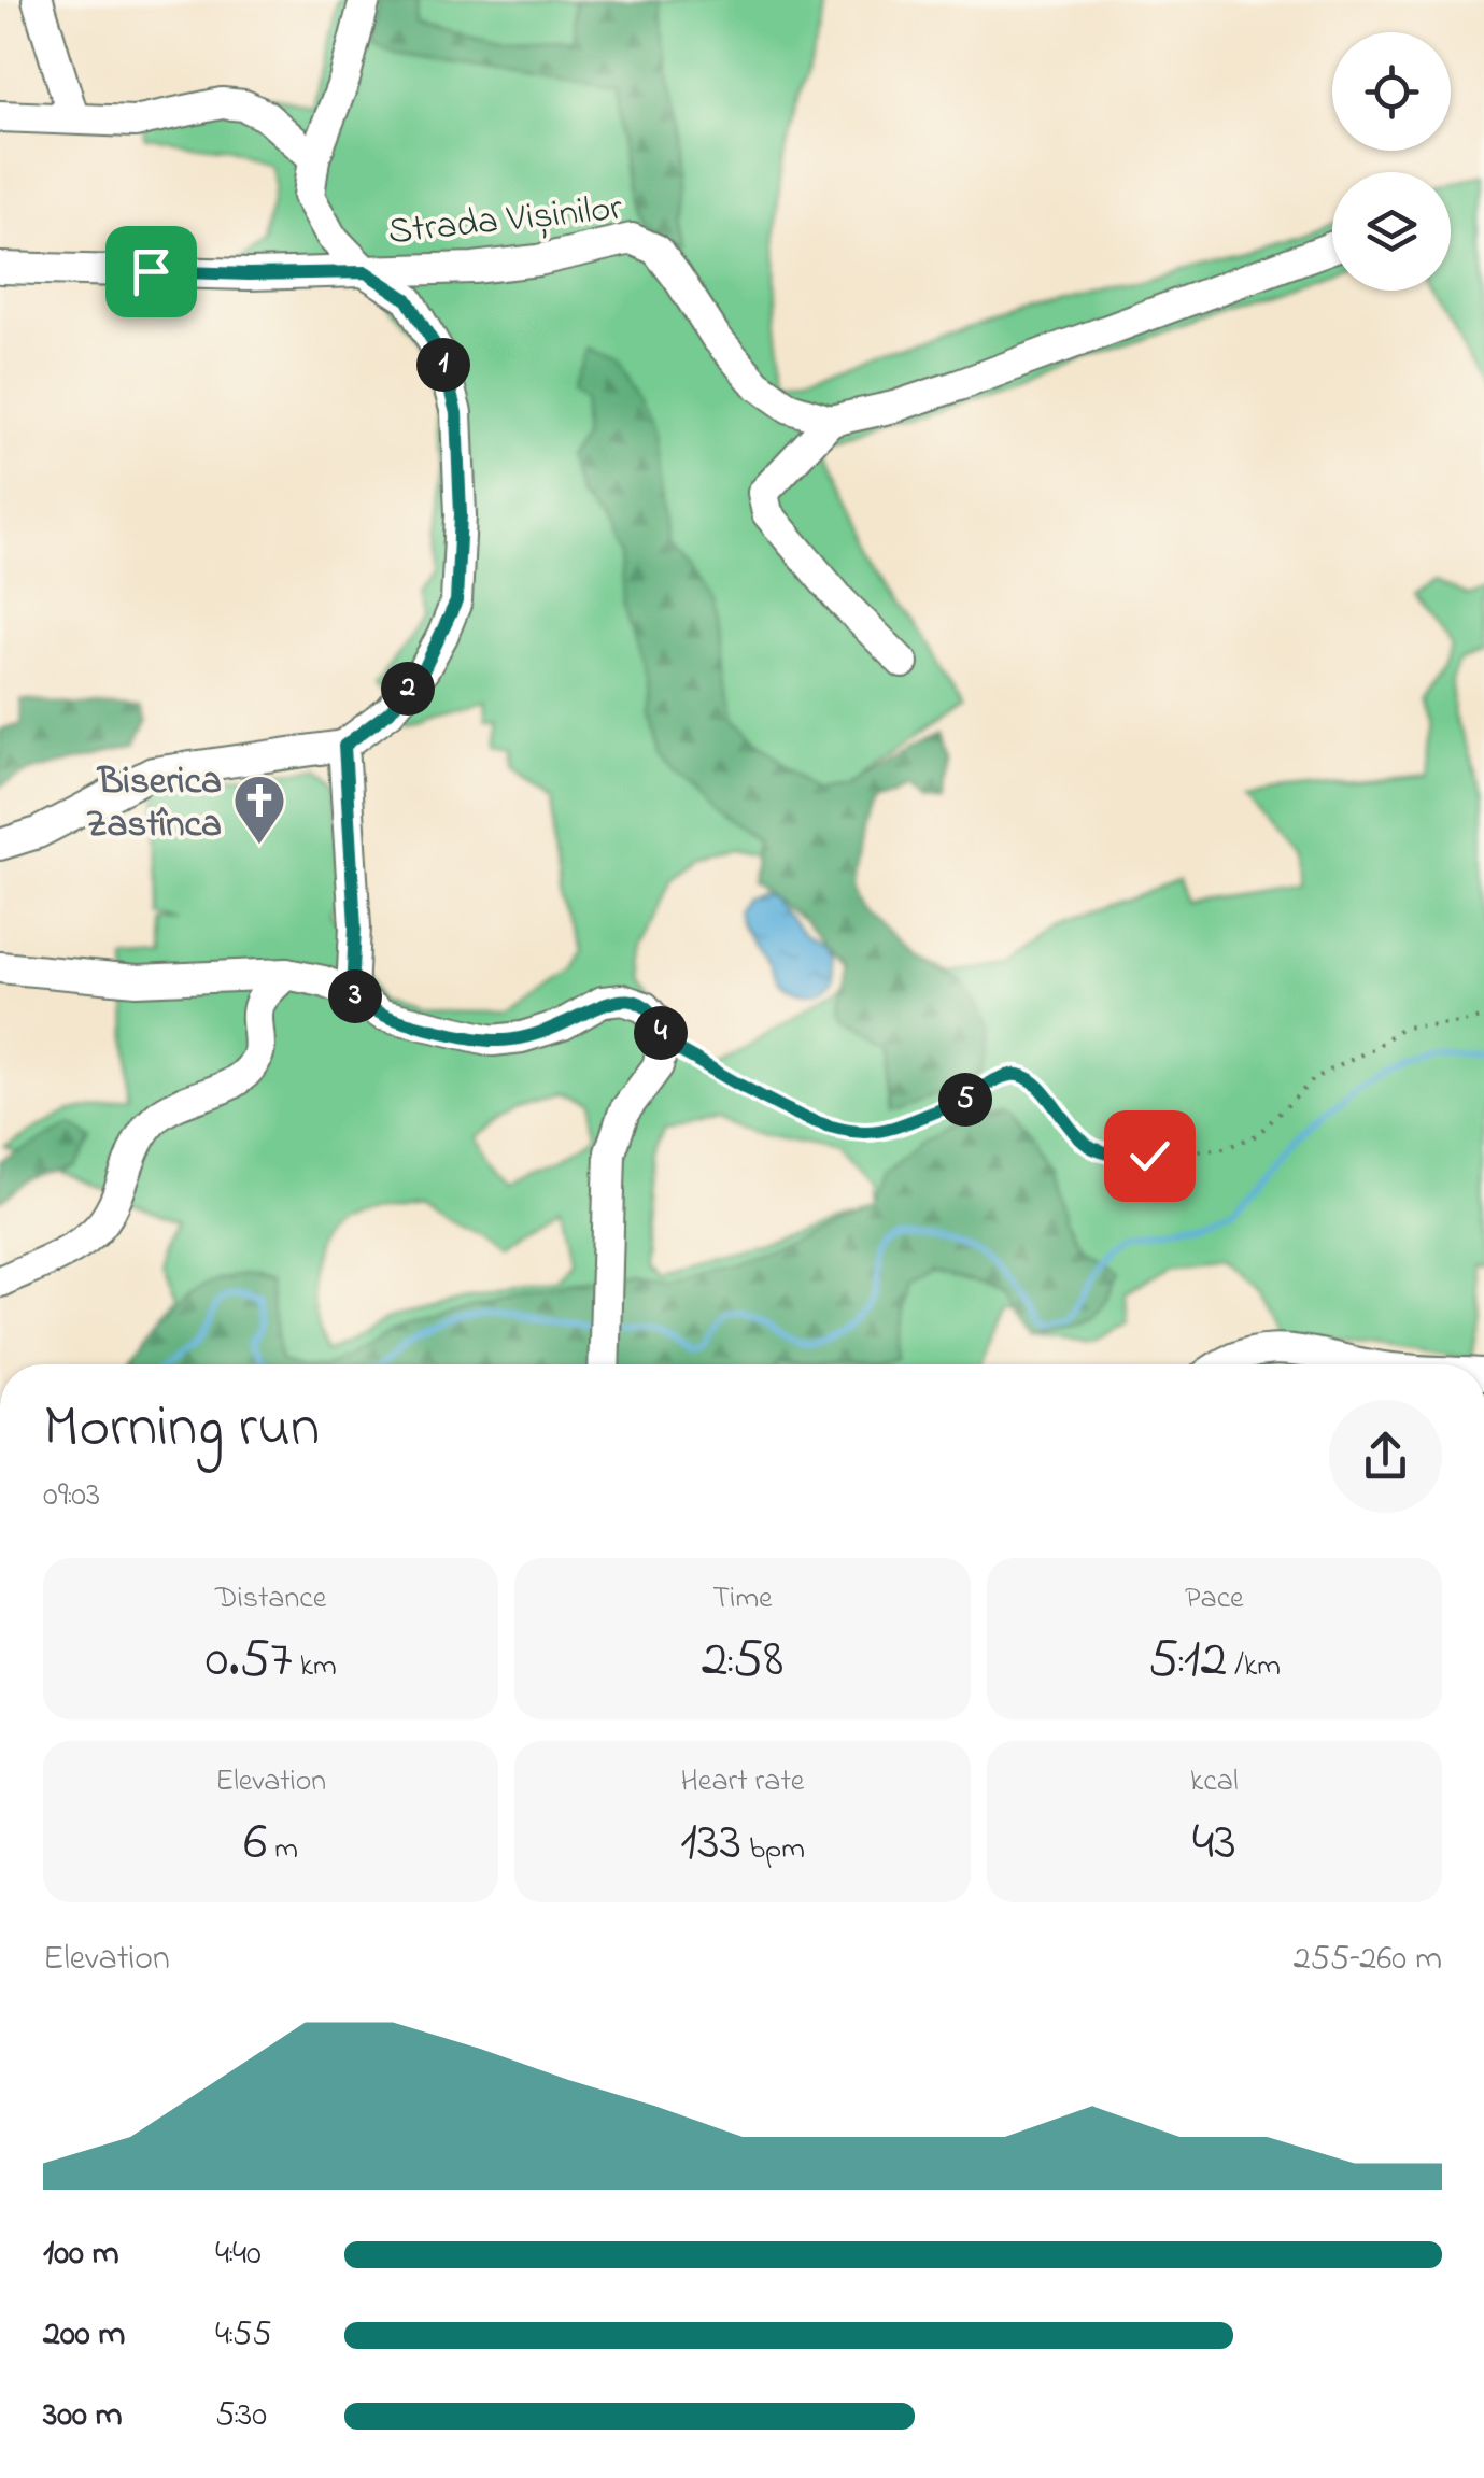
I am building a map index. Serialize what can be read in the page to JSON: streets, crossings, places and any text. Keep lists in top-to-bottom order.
{
  "streets": {
    "street": ["Strada Vișinilor"]
  },
  "places": {
    "church": ["Biserica Zastînca"]
  },
  "page": {
    "pins": [
      "1",
      "2",
      "3",
      "4",
      "5"
    ],
    "heading": ["Morning run", "09:03"],
    "stats": [
      ["Distance", "0.57 km"],
      ["Time", "2:58"],
      ["Pace", "5:12 /km"],
      ["Elevation", "6 m"],
      ["Heart rate", "133 bpm"],
      ["kcal", "43"]
    ],
    "chart": ["Elevation", "255–260 m"],
    "list": [
      {
        "name": "100 m",
        "note": "4:40"
      },
      {
        "name": "200 m",
        "note": "4:55"
      },
      {
        "name": "300 m",
        "note": "5:30"
      }
    ]
  }
}
